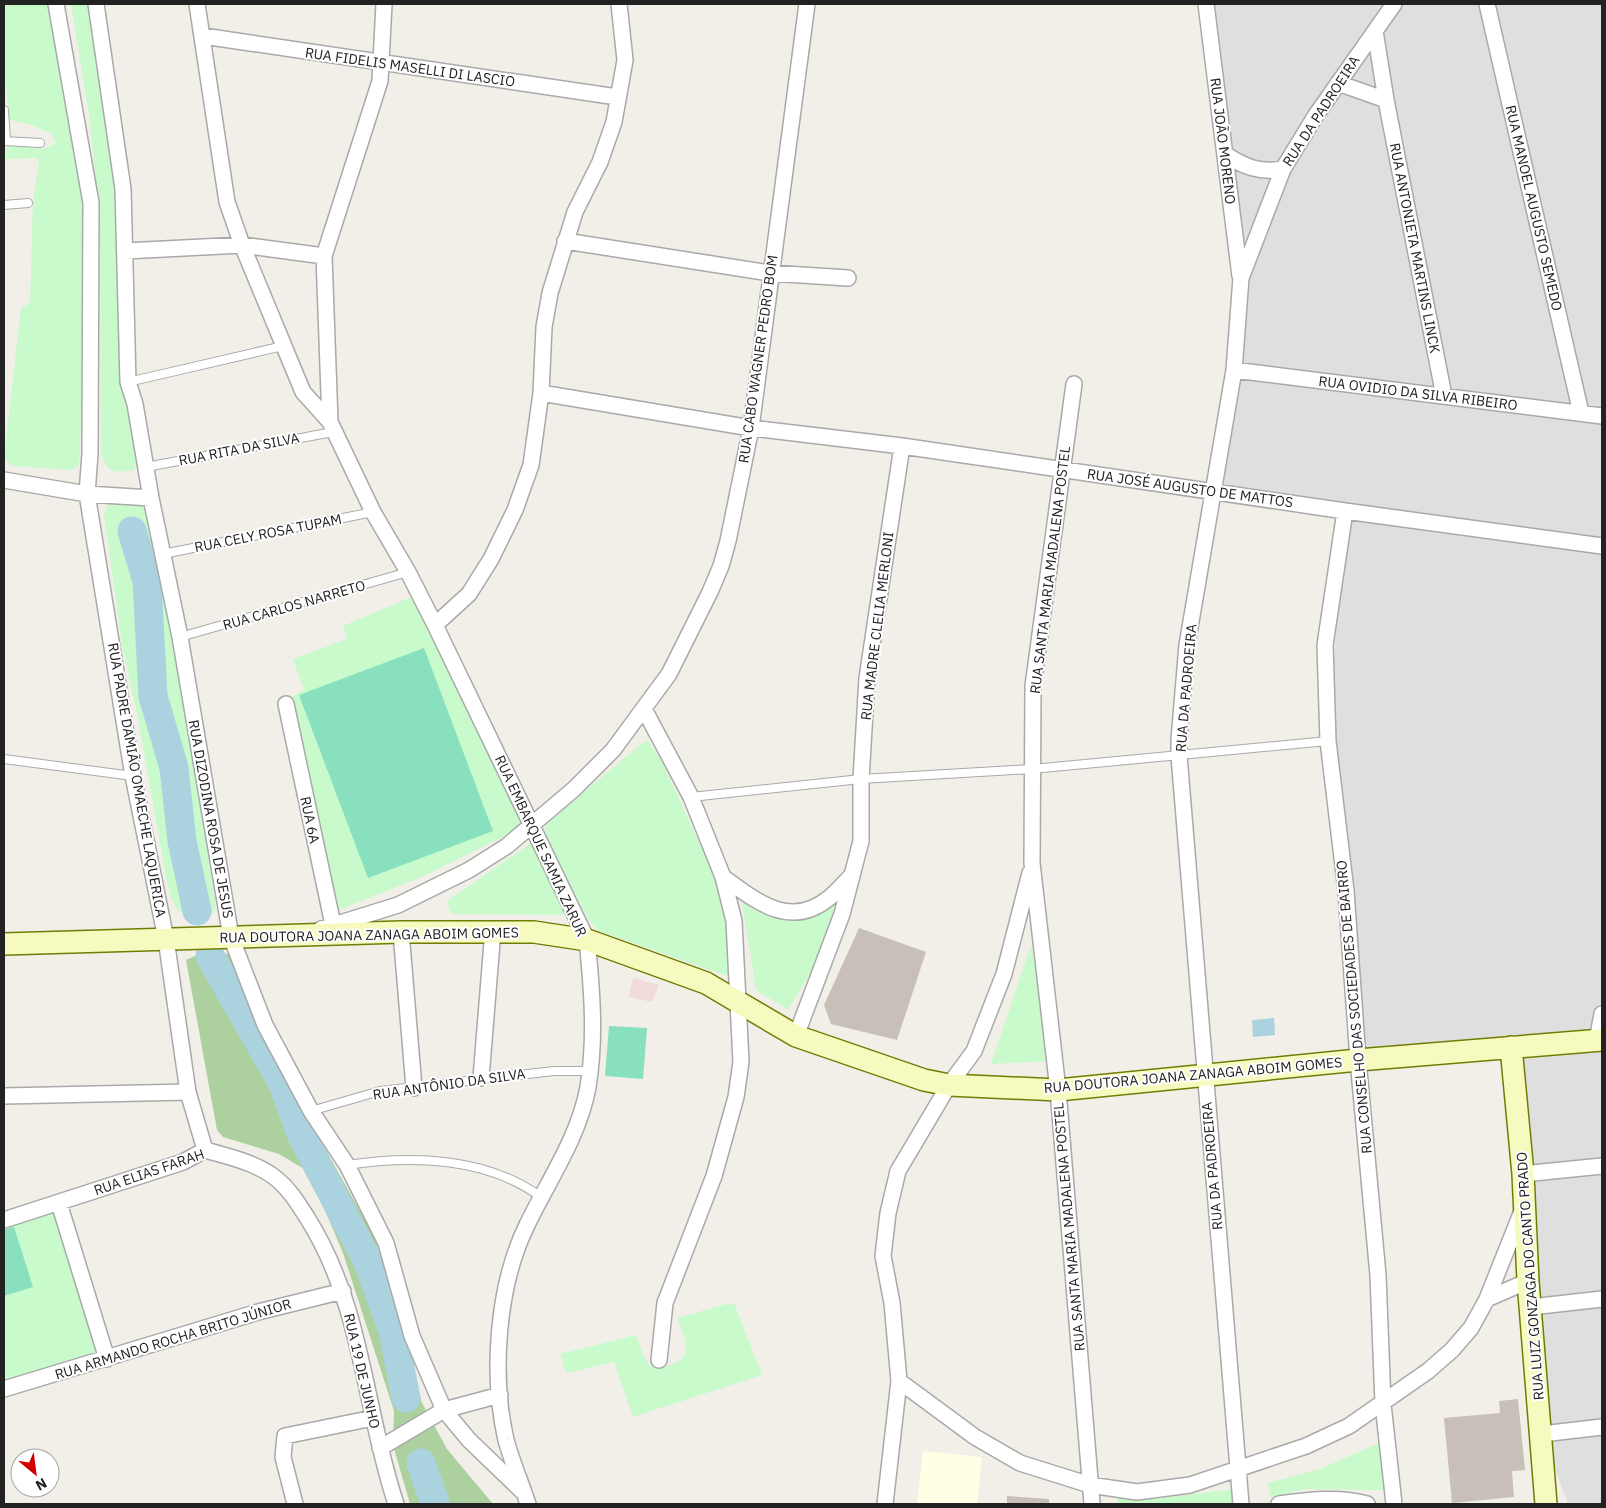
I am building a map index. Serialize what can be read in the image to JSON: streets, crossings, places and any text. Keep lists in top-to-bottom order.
{
  "streets": {
    "street": [
      "RUA FIDELIS MASELLI DI LASCIO",
      "RUA DA PADROEIRA",
      "RUA JOÃO MORENO",
      "RUA MANOEL AUGUSTO SEMEDO",
      "RUA ANTONIETA MARTINS LINCK",
      "RUA CABO WAGNER PEDRO BOM",
      "RUA OVIDIO DA SILVA RIBEIRO",
      "RUA JOSÉ AUGUSTO DE MATTOS",
      "RUA SANTA MARIA MADALENA POSTEL",
      "RUA MADRE CLELIA MERLONI",
      "RUA PADRE DAMIÃO OMAECHE LAQUERICA",
      "RUA DIZODINA ROSA DE JESUS",
      "RUA 6A",
      "RUA EMBARQUE SAMIA ZARUR",
      "RUA DOUTORA JOANA ZANAGA ABOIM GOMES",
      "RUA CONSELHO DAS SOCIEDADES DE BAIRRO",
      "RUA ELIAS FARAH",
      "RUA LUIZ GONZAGA DO CANTO PRADO",
      "RUA ARMANDO ROCHA BRITO JÚNIOR",
      "RUA 19 DE JUNHO"
    ],
    "lane": [
      "RUA RITA DA SILVA",
      "RUA CELY ROSA TUPAM",
      "RUA CARLOS NARRETO",
      "RUA ANTÔNIO DA SILVA"
    ]
  },
  "crossings": [
    ["RUA DA PADROEIRA", "RUA JOÃO MORENO"],
    ["RUA DA PADROEIRA", "RUA ANTONIETA MARTINS LINCK"],
    ["RUA DA PADROEIRA", "RUA OVIDIO DA SILVA RIBEIRO"],
    ["RUA DA PADROEIRA", "RUA JOSÉ AUGUSTO DE MATTOS"],
    ["RUA DA PADROEIRA", "RUA DOUTORA JOANA ZANAGA ABOIM GOMES"],
    ["RUA MANOEL AUGUSTO SEMEDO", "RUA OVIDIO DA SILVA RIBEIRO"],
    ["RUA ANTONIETA MARTINS LINCK", "RUA OVIDIO DA SILVA RIBEIRO"],
    ["RUA CABO WAGNER PEDRO BOM", "RUA JOSÉ AUGUSTO DE MATTOS"],
    ["RUA CABO WAGNER PEDRO BOM", "RUA 6A"],
    ["RUA CABO WAGNER PEDRO BOM", "RUA EMBARQUE SAMIA ZARUR"],
    ["RUA CABO WAGNER PEDRO BOM", "RUA DOUTORA JOANA ZANAGA ABOIM GOMES"],
    ["RUA RITA DA SILVA", "RUA DIZODINA ROSA DE JESUS"],
    ["RUA RITA DA SILVA", "RUA EMBARQUE SAMIA ZARUR"],
    ["RUA JOSÉ AUGUSTO DE MATTOS", "RUA SANTA MARIA MADALENA POSTEL"],
    ["RUA JOSÉ AUGUSTO DE MATTOS", "RUA MADRE CLELIA MERLONI"],
    ["RUA JOSÉ AUGUSTO DE MATTOS", "RUA CONSELHO DAS SOCIEDADES DE BAIRRO"],
    ["RUA CELY ROSA TUPAM", "RUA DIZODINA ROSA DE JESUS"],
    ["RUA CELY ROSA TUPAM", "RUA EMBARQUE SAMIA ZARUR"],
    ["RUA SANTA MARIA MADALENA POSTEL", "RUA DOUTORA JOANA ZANAGA ABOIM GOMES"],
    ["RUA CARLOS NARRETO", "RUA DIZODINA ROSA DE JESUS"],
    ["RUA CARLOS NARRETO", "RUA EMBARQUE SAMIA ZARUR"],
    ["RUA MADRE CLELIA MERLONI", "RUA DOUTORA JOANA ZANAGA ABOIM GOMES"],
    ["RUA PADRE DAMIÃO OMAECHE LAQUERICA", "RUA DOUTORA JOANA ZANAGA ABOIM GOMES"],
    ["RUA PADRE DAMIÃO OMAECHE LAQUERICA", "RUA ELIAS FARAH"],
    ["RUA DIZODINA ROSA DE JESUS", "RUA EMBARQUE SAMIA ZARUR"],
    ["RUA DIZODINA ROSA DE JESUS", "RUA DOUTORA JOANA ZANAGA ABOIM GOMES"],
    ["RUA DIZODINA ROSA DE JESUS", "RUA ANTÔNIO DA SILVA"],
    ["RUA 6A", "RUA DOUTORA JOANA ZANAGA ABOIM GOMES"],
    ["RUA EMBARQUE SAMIA ZARUR", "RUA DOUTORA JOANA ZANAGA ABOIM GOMES"],
    ["RUA EMBARQUE SAMIA ZARUR", "RUA ANTÔNIO DA SILVA"],
    ["RUA DOUTORA JOANA ZANAGA ABOIM GOMES", "RUA CONSELHO DAS SOCIEDADES DE BAIRRO"],
    ["RUA DOUTORA JOANA ZANAGA ABOIM GOMES", "RUA LUIZ GONZAGA DO CANTO PRADO"],
    ["RUA ELIAS FARAH", "RUA 19 DE JUNHO"],
    ["RUA ARMANDO ROCHA BRITO JÚNIOR", "RUA 19 DE JUNHO"]
  ],
  "north": "bottom right"
}
